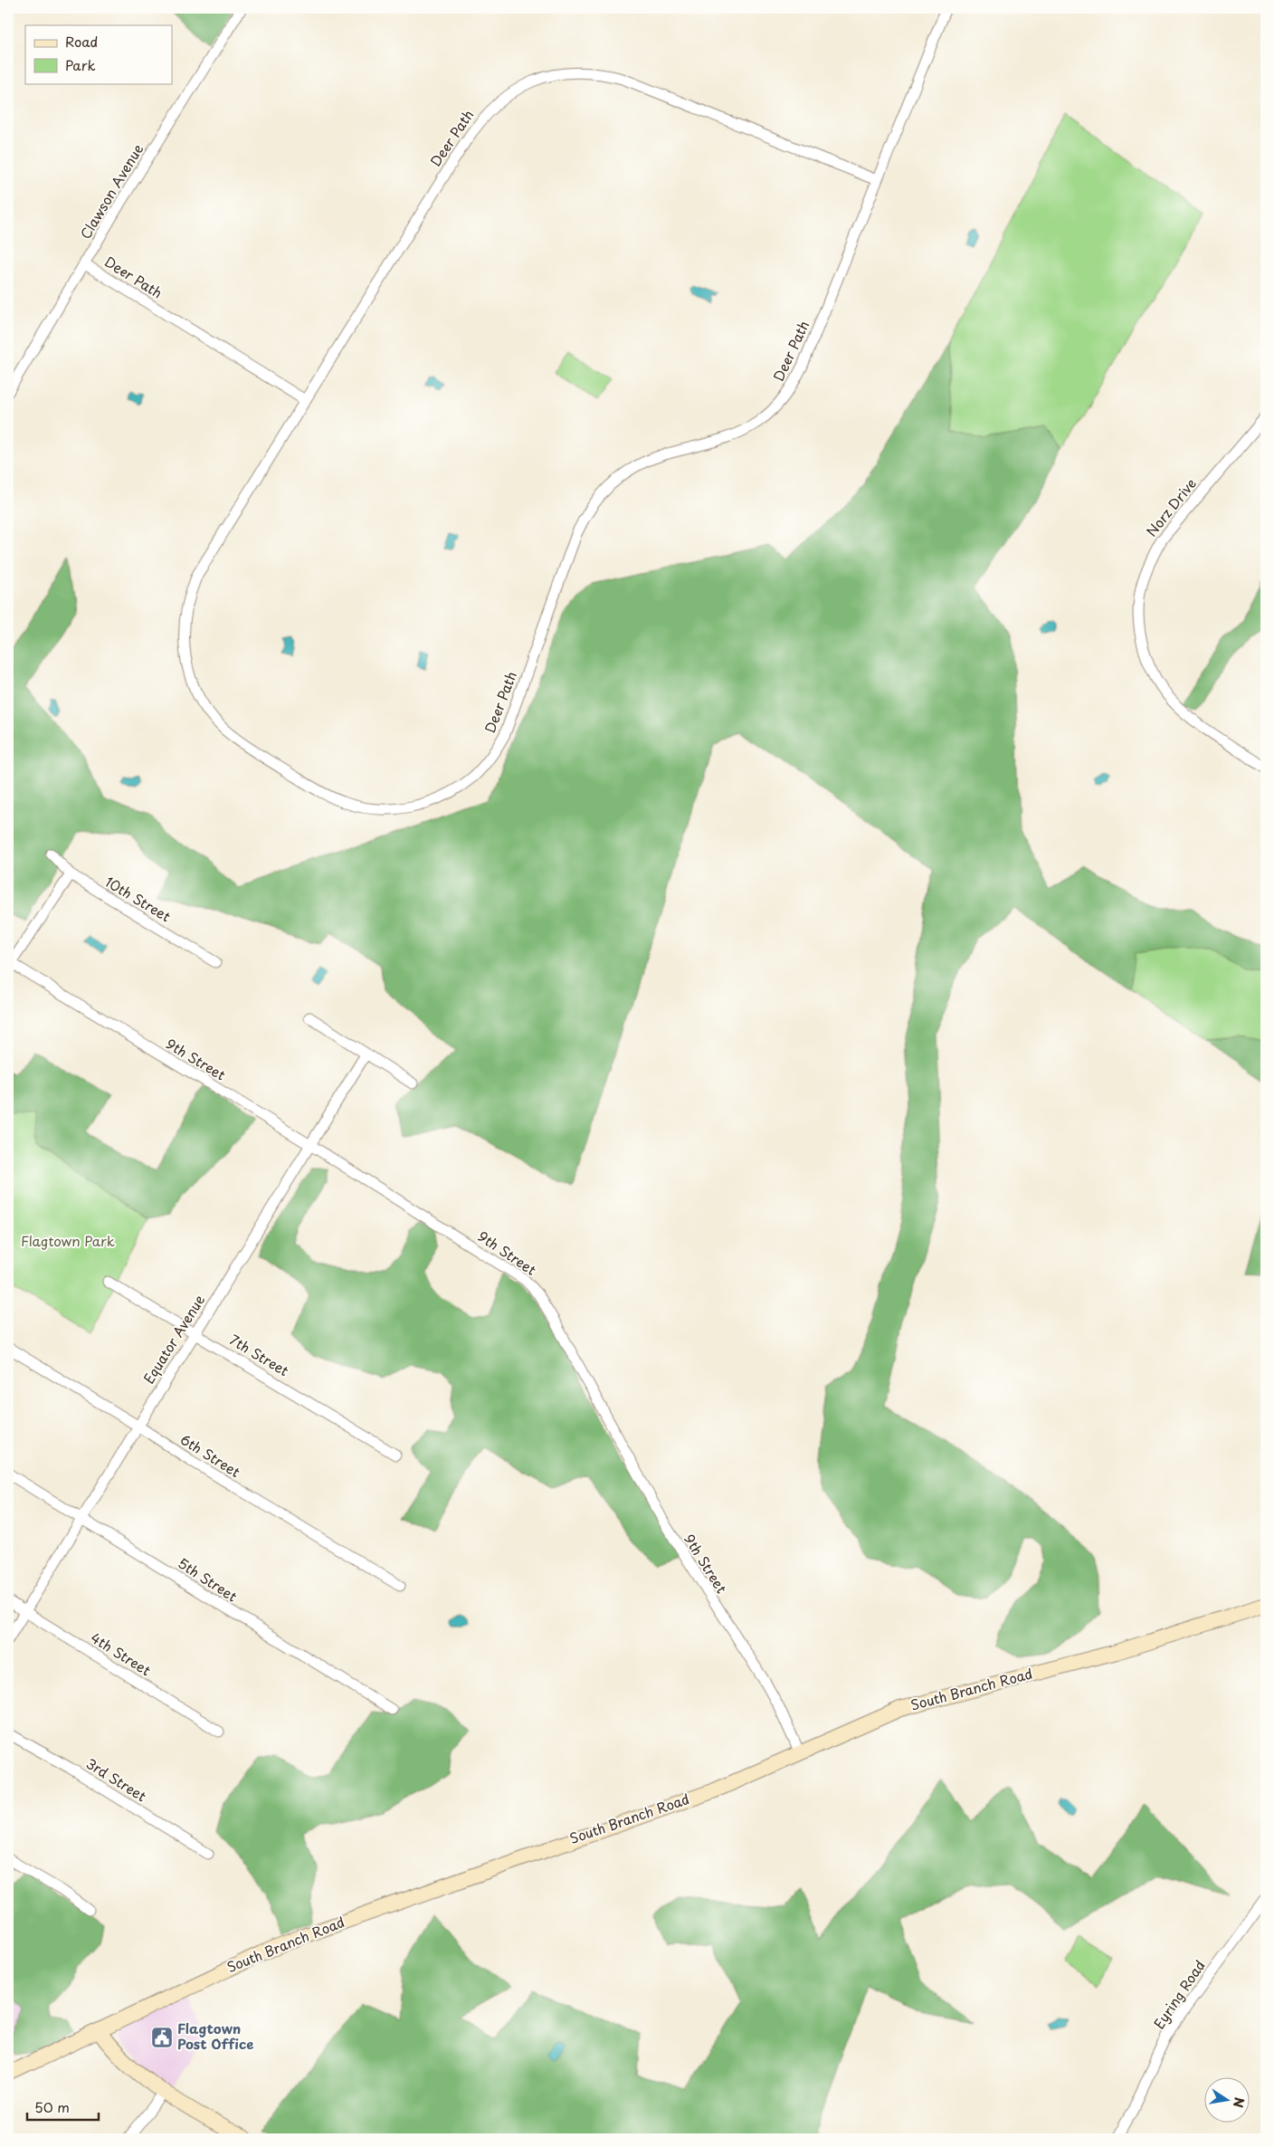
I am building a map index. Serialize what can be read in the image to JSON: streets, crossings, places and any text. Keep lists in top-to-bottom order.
{
  "streets": {
    "street": [
      "Deer Path",
      "Clawson Avenue",
      "Norz Drive",
      "10th Street",
      "9th Street",
      "Equator Avenue",
      "7th Street",
      "6th Street",
      "5th Street",
      "4th Street",
      "South Branch Road",
      "3rd Street",
      "Eyring Road"
    ]
  },
  "crossings": [
    ["Deer Path", "Clawson Avenue"],
    ["9th Street", "Equator Avenue"],
    ["9th Street", "South Branch Road"],
    ["Equator Avenue", "7th Street"],
    ["Equator Avenue", "6th Street"],
    ["Equator Avenue", "5th Street"],
    ["Equator Avenue", "4th Street"]
  ],
  "parks": ["Flagtown Park"],
  "places": {
    "public building": ["Flagtown Post Office"]
  },
  "legend": ["Road", "Park"],
  "scale_bar": "50 m",
  "north": "right"
}
